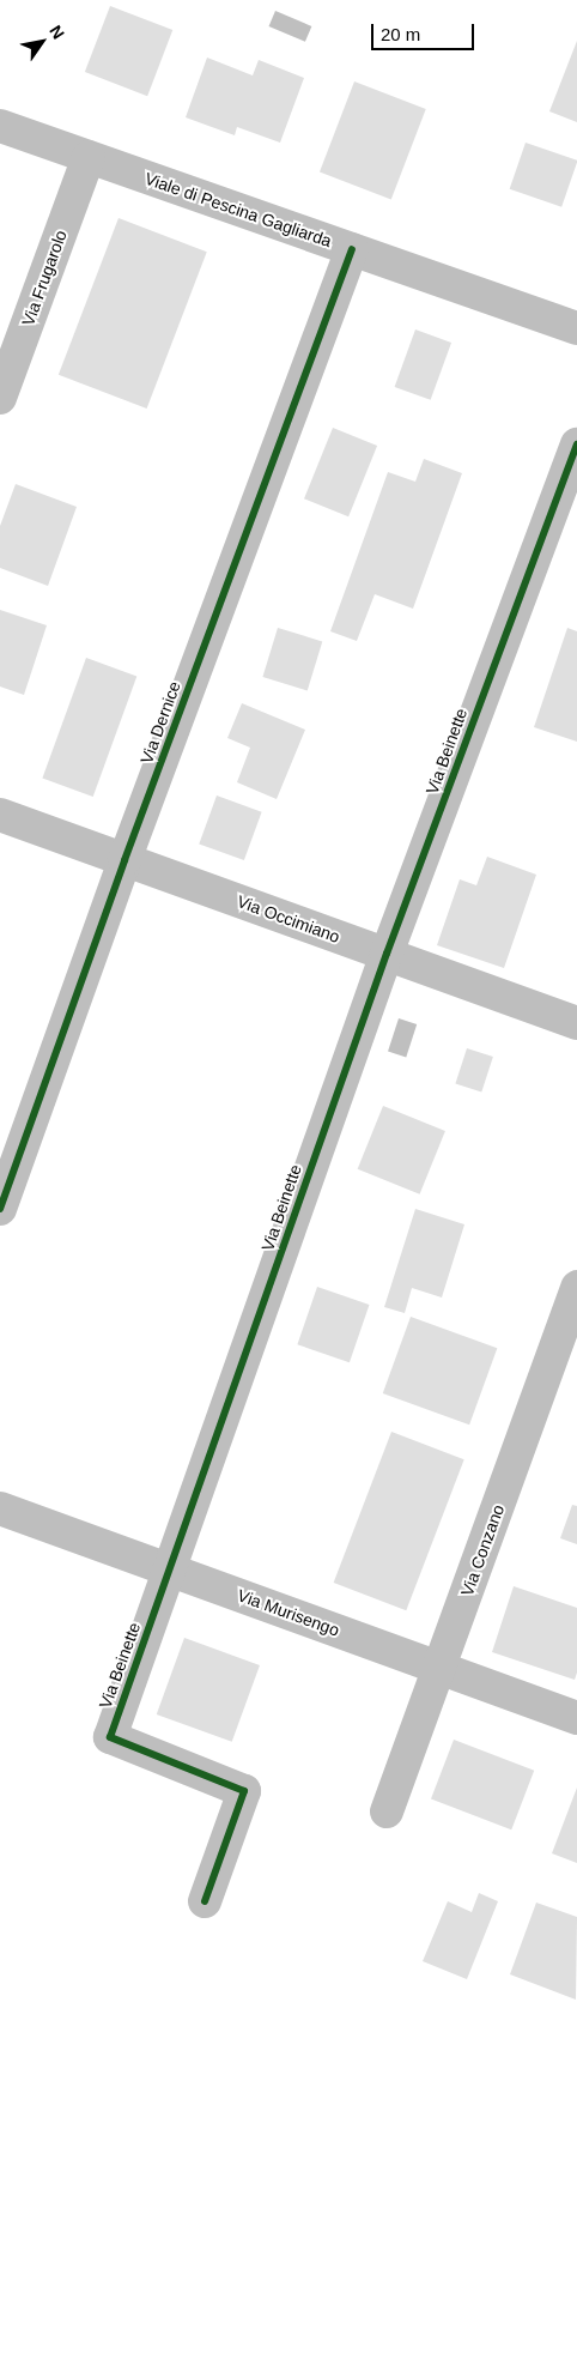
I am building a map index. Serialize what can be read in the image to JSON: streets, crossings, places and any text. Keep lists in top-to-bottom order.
{
  "streets": {
    "street": [
      "Viale di Pescina Gagliarda",
      "Via Frugarolo",
      "Via Dernice",
      "Via Beinette",
      "Via Occimiano",
      "Via Conzano",
      "Via Murisengo"
    ]
  },
  "crossings": [
    ["Viale di Pescina Gagliarda", "Via Frugarolo"],
    ["Viale di Pescina Gagliarda", "Via Dernice"],
    ["Via Dernice", "Via Occimiano"],
    ["Via Beinette", "Via Occimiano"],
    ["Via Beinette", "Via Murisengo"],
    ["Via Conzano", "Via Murisengo"]
  ],
  "scale_bar": "20 m",
  "north": "top right"
}
